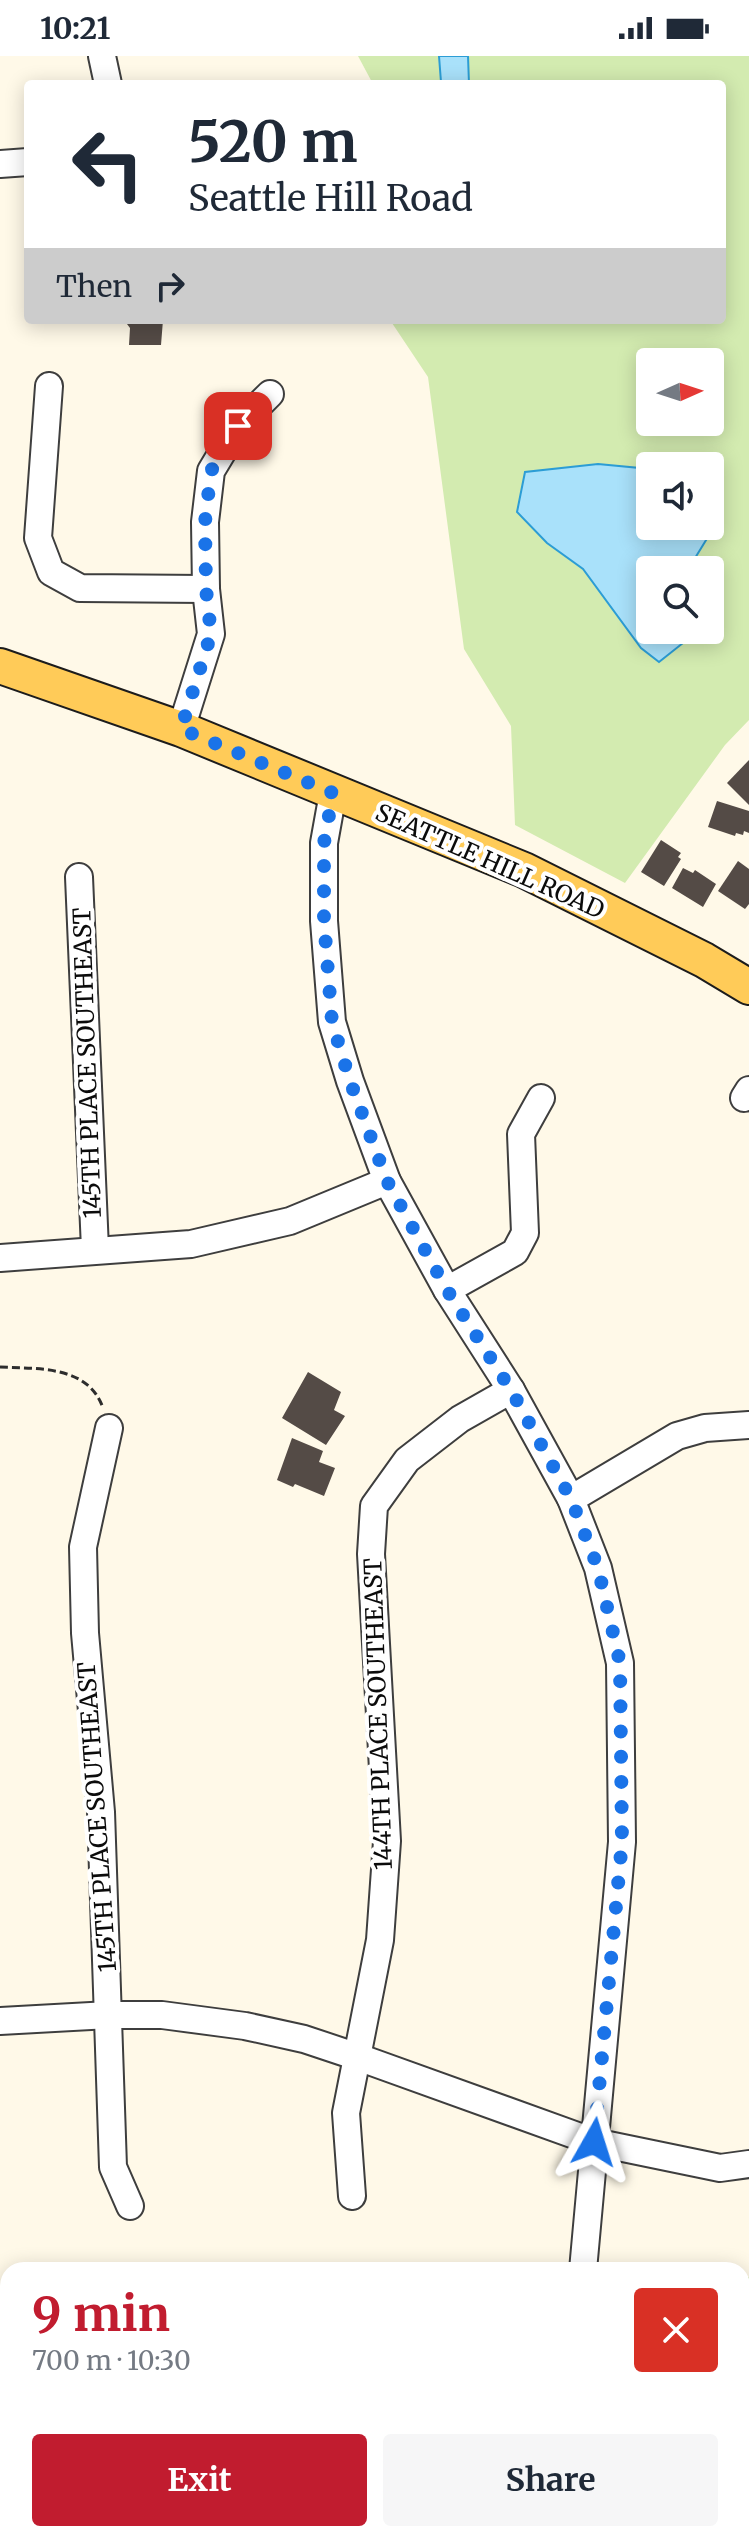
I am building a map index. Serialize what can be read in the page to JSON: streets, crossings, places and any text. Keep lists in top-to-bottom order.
{
  "streets": {
    "main road": ["SEATTLE HILL ROAD"],
    "street": ["145TH PLACE SOUTHEAST", "144TH PLACE SOUTHEAST"]
  },
  "north": "right",
  "page": {
    "status": "10:21",
    "turn": ["520 m", "Seattle Hill Road"],
    "then": "Then",
    "heading": ["9 min", "700 m · 10:30"],
    "buttons": ["Exit", "Share"]
  }
}
